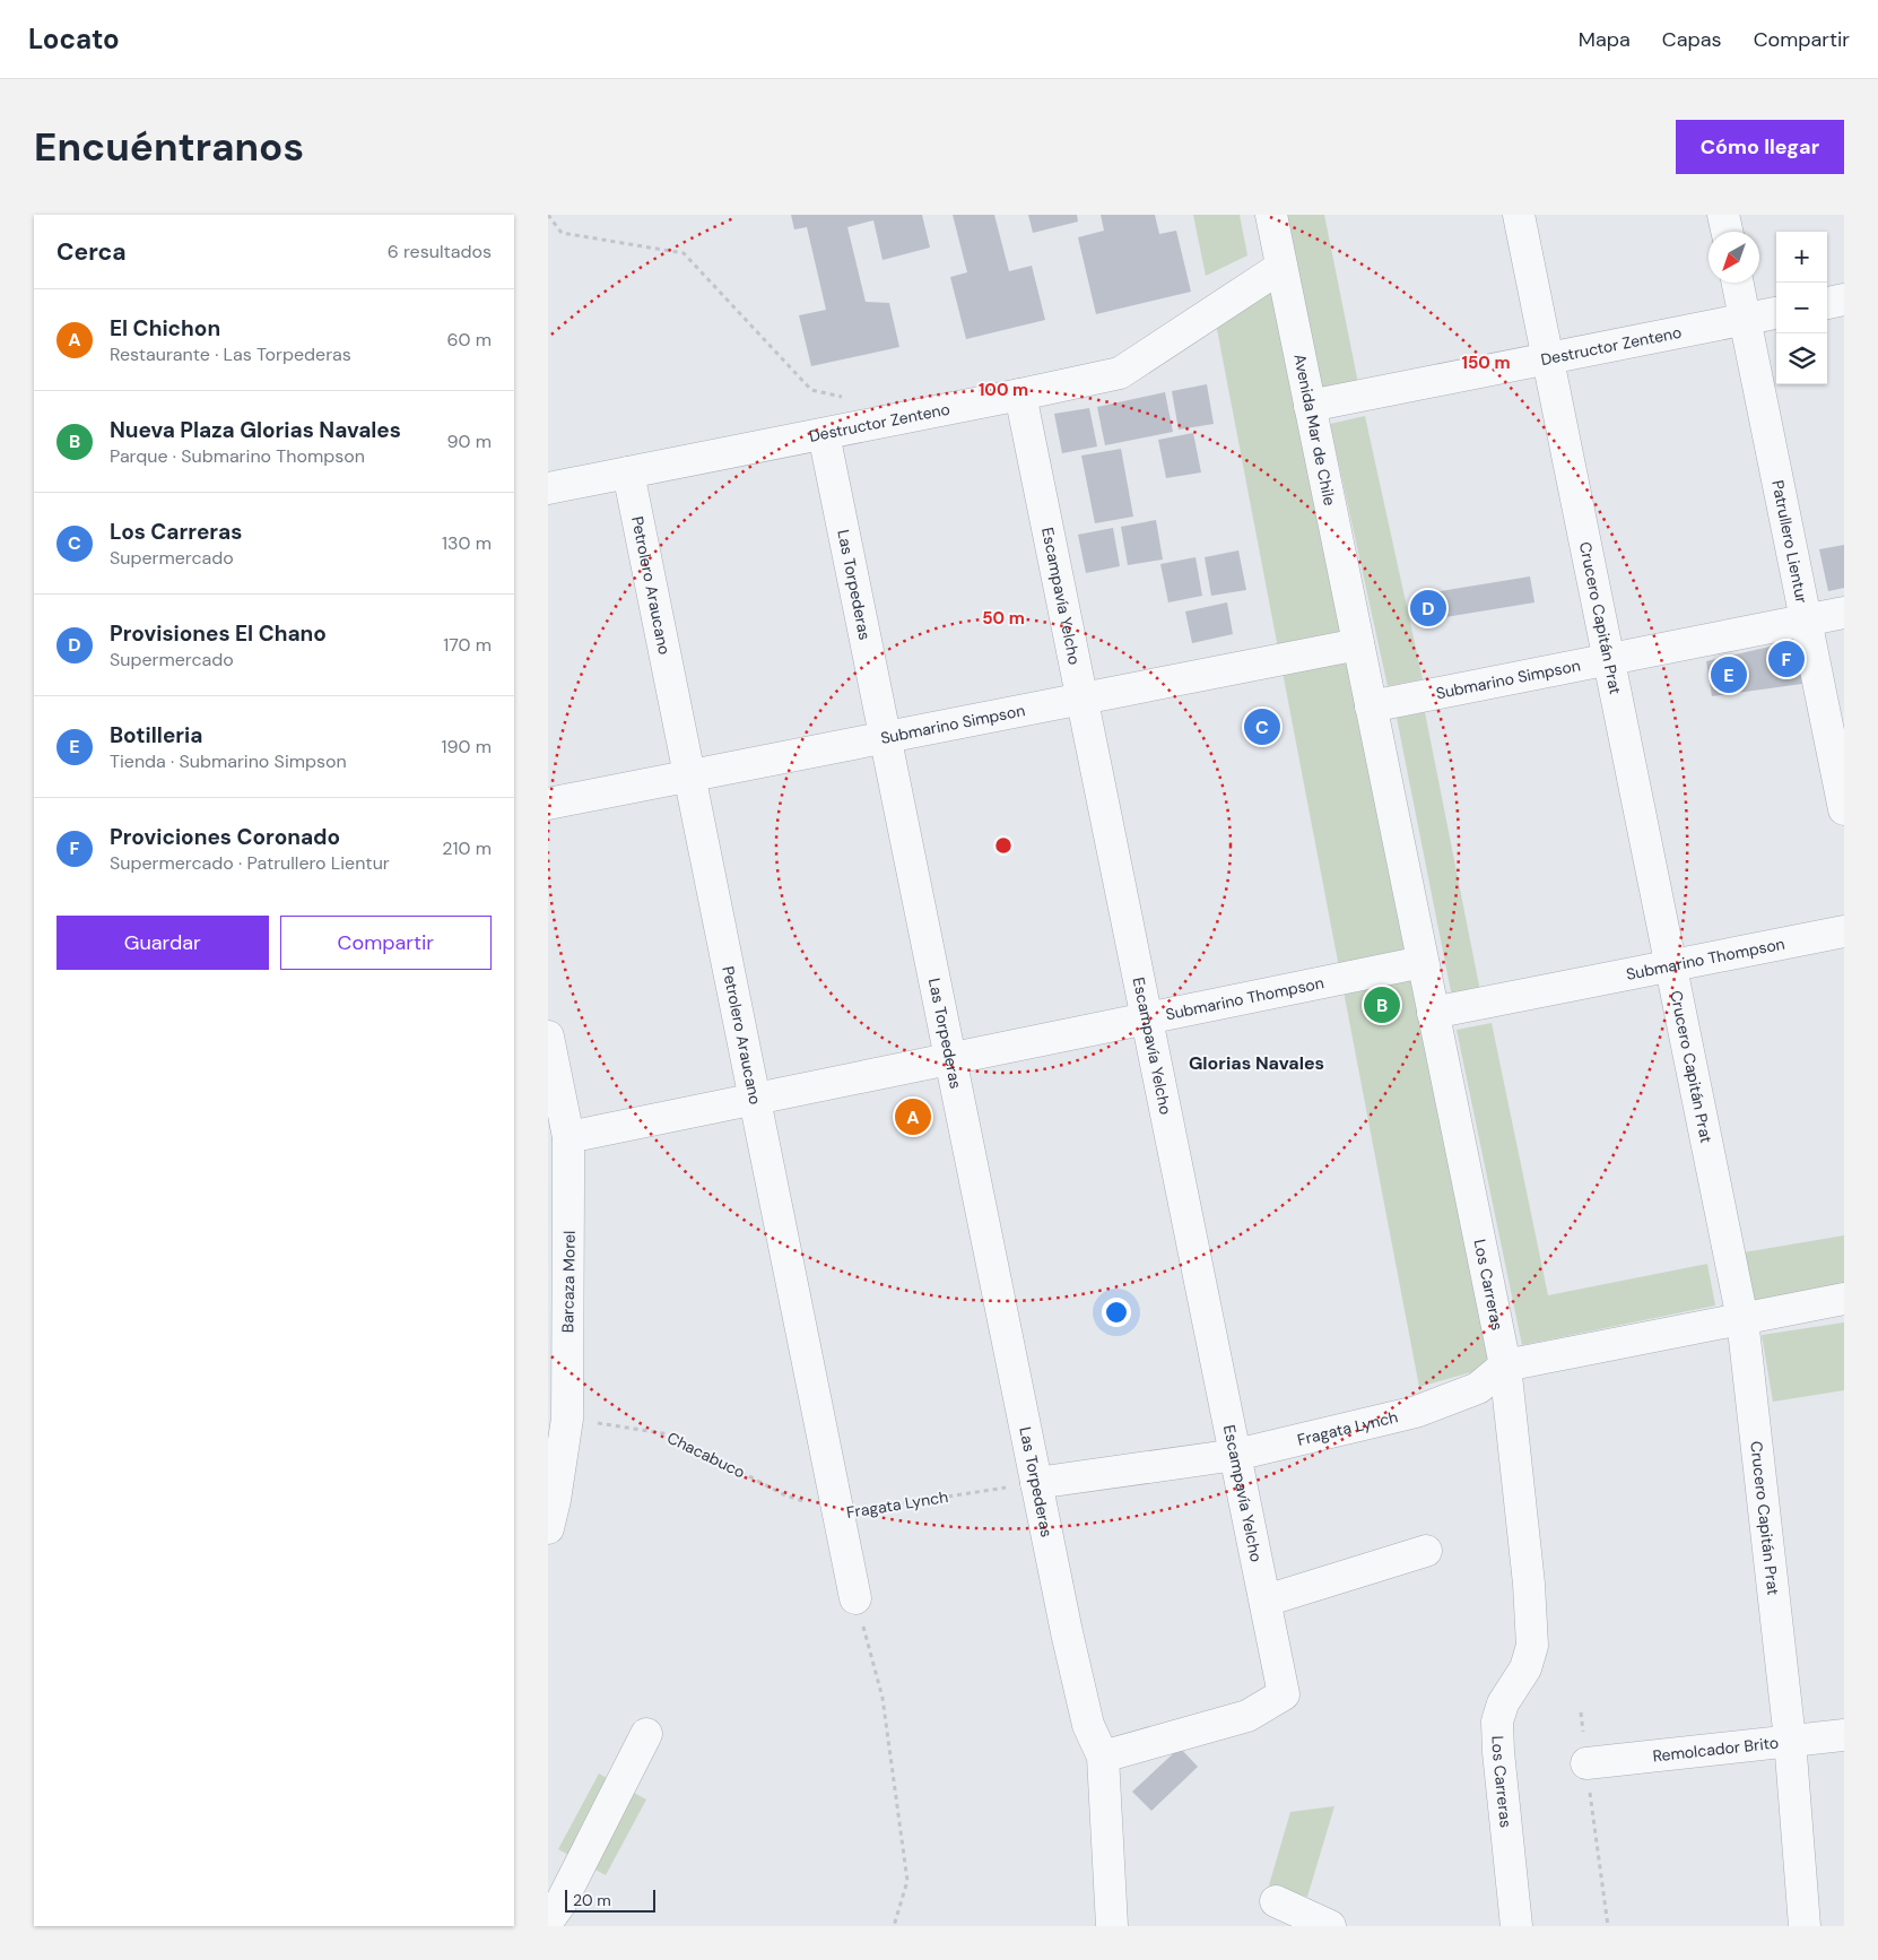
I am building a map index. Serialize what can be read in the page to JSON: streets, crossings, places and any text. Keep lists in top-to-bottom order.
{
  "streets": {
    "street": [
      "Destructor Zenteno",
      "Avenida Mar de Chile",
      "Patrullero Lientur",
      "Las Torpederas",
      "Petrolero Araucano",
      "Escampavía Yelcho",
      "Crucero Capitán Prat",
      "Submarino Simpson",
      "Submarino Thompson",
      "Barcaza Morel",
      "Los Carreras",
      "Fragata Lynch",
      "Remolcador Brito"
    ],
    "path": ["Chacabuco"]
  },
  "crossings": [
    ["Destructor Zenteno", "Avenida Mar de Chile"],
    ["Destructor Zenteno", "Patrullero Lientur"],
    ["Destructor Zenteno", "Las Torpederas"],
    ["Destructor Zenteno", "Petrolero Araucano"],
    ["Destructor Zenteno", "Escampavía Yelcho"],
    ["Destructor Zenteno", "Crucero Capitán Prat"],
    ["Avenida Mar de Chile", "Submarino Simpson"],
    ["Avenida Mar de Chile", "Los Carreras"],
    ["Patrullero Lientur", "Submarino Simpson"],
    ["Las Torpederas", "Escampavía Yelcho"],
    ["Las Torpederas", "Submarino Simpson"],
    ["Las Torpederas", "Submarino Thompson"],
    ["Las Torpederas", "Fragata Lynch"],
    ["Petrolero Araucano", "Submarino Simpson"],
    ["Petrolero Araucano", "Submarino Thompson"],
    ["Petrolero Araucano", "Fragata Lynch"],
    ["Petrolero Araucano", "Chacabuco"],
    ["Escampavía Yelcho", "Submarino Simpson"],
    ["Escampavía Yelcho", "Submarino Thompson"],
    ["Escampavía Yelcho", "Fragata Lynch"],
    ["Crucero Capitán Prat", "Submarino Simpson"],
    ["Crucero Capitán Prat", "Submarino Thompson"],
    ["Crucero Capitán Prat", "Fragata Lynch"],
    ["Crucero Capitán Prat", "Remolcador Brito"],
    ["Submarino Simpson", "Los Carreras"],
    ["Submarino Thompson", "Barcaza Morel"],
    ["Submarino Thompson", "Los Carreras"],
    ["Barcaza Morel", "Chacabuco"],
    ["Los Carreras", "Fragata Lynch"],
    ["Fragata Lynch", "Chacabuco"]
  ],
  "districts": ["Glorias Navales"],
  "scale_bar": "20 m",
  "north": "bottom left",
  "page": {
    "header": "Locato",
    "nav": ["Mapa", "Capas", "Compartir"],
    "buttons": [
      "Cómo llegar",
      ["Guardar", "Compartir"]
    ],
    "title": "Encuéntranos",
    "heading": ["Cerca", "6 resultados"],
    "map_buttons": ["+", "−"],
    "list": [
      {
        "mark": "A",
        "name": "El Chichon",
        "note": "Restaurante · Las Torpederas",
        "value": "60 m"
      },
      {
        "mark": "B",
        "name": "Nueva Plaza Glorias Navales",
        "note": "Parque · Submarino Thompson",
        "value": "90 m"
      },
      {
        "mark": "C",
        "name": "Los Carreras",
        "note": "Supermercado",
        "value": "130 m"
      },
      {
        "mark": "D",
        "name": "Provisiones El Chano",
        "note": "Supermercado",
        "value": "170 m"
      },
      {
        "mark": "E",
        "name": "Botilleria",
        "note": "Tienda · Submarino Simpson",
        "value": "190 m"
      },
      {
        "mark": "F",
        "name": "Proviciones Coronado",
        "note": "Supermercado · Patrullero Lientur",
        "value": "210 m"
      }
    ],
    "pins": [
      "D",
      "F",
      "E",
      "C",
      "B",
      "A"
    ],
    "scale": "20 m"
  },
  "rings": ["150 m", "100 m", "50 m"]
}
